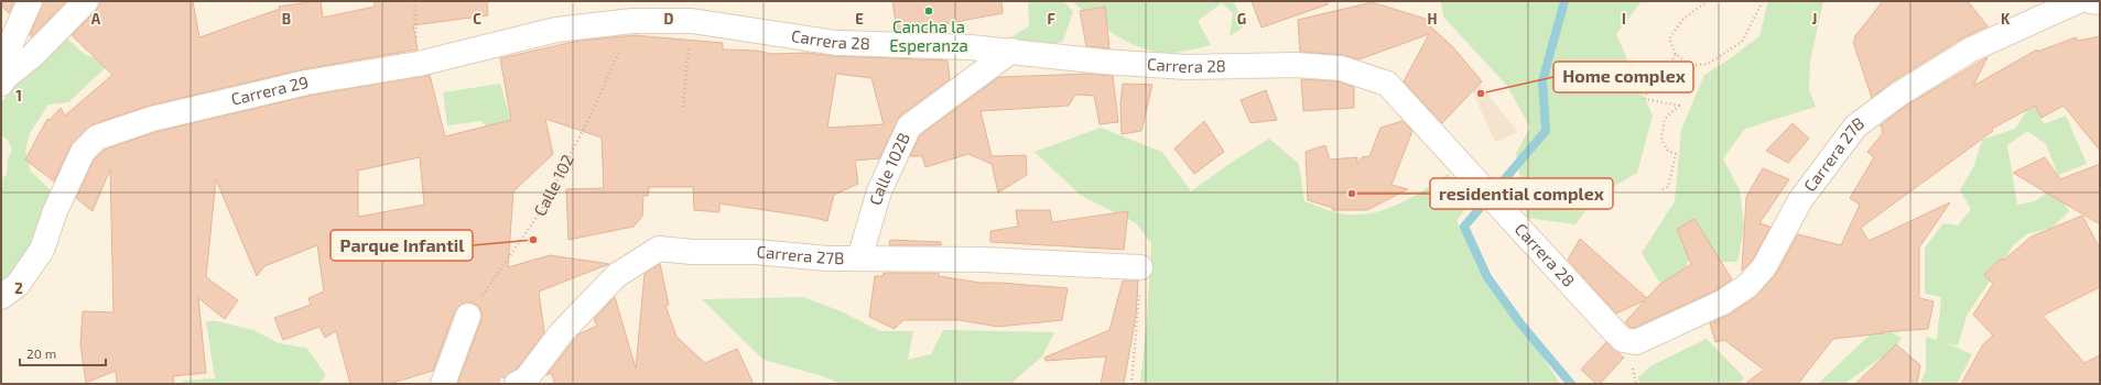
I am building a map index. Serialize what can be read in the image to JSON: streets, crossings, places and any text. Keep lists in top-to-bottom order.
{
  "streets": {
    "street": [
      "Carrera 28",
      "Carrera 29",
      "Carrera 27B",
      "Calle 102B"
    ],
    "path": ["Calle 102"]
  },
  "crossings": [
    ["Carrera 28", "Carrera 29"],
    ["Carrera 28", "Carrera 27B"],
    ["Carrera 28", "Calle 102B"],
    ["Carrera 28", "Calle 102"],
    ["Carrera 29", "Calle 102"],
    ["Carrera 27B", "Calle 102B"]
  ],
  "places": [
    "Cancha la Esperanza",
    "Home complex",
    "residential complex",
    "Parque Infantil"
  ],
  "scale_bar": "20 m",
  "grid": {
    "columns": [
      "A",
      "B",
      "C",
      "D",
      "E",
      "F",
      "G",
      "H",
      "I",
      "J",
      "K"
    ],
    "rows": ["1", "2"]
  }
}
